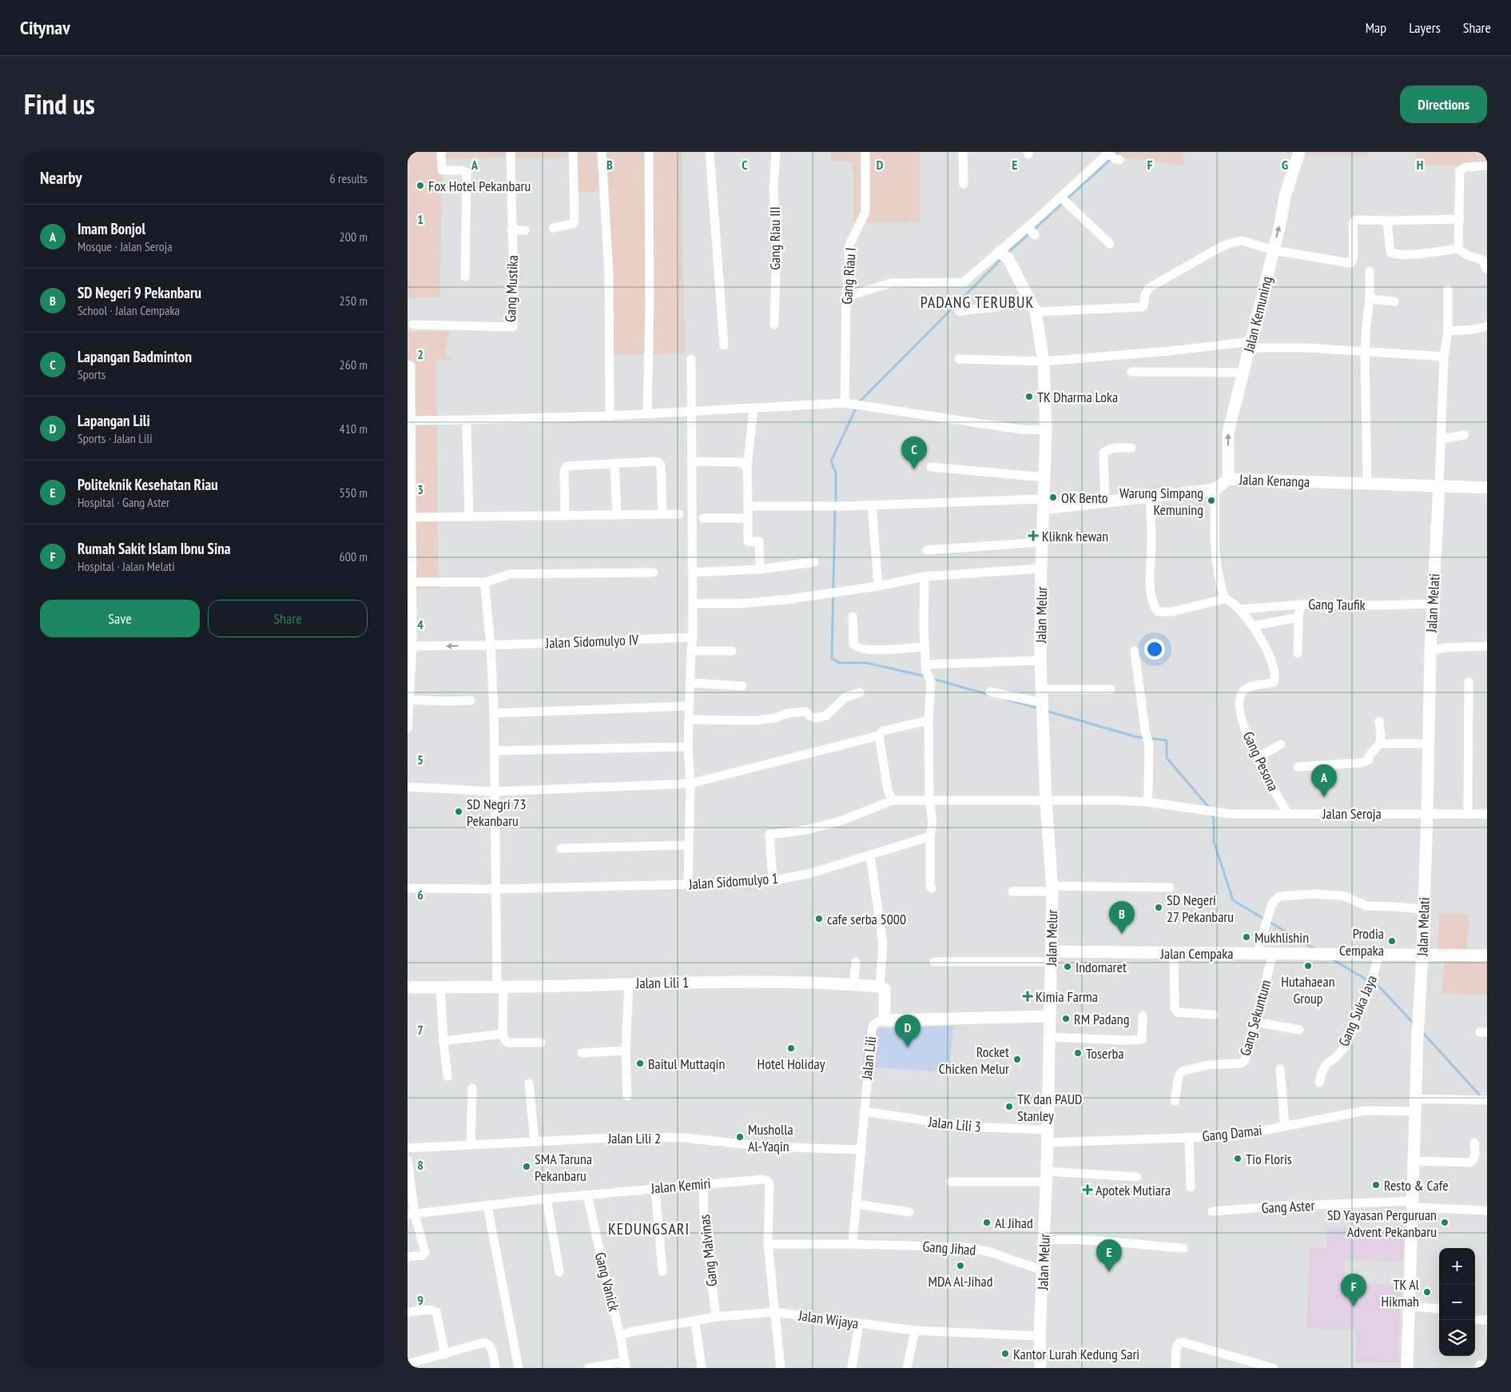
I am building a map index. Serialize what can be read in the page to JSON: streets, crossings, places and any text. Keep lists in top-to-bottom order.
{
  "streets": {
    "street": [
      "Gang Riau III",
      "Gang Riau I",
      "Gang Mustika",
      "Jalan Kemuning",
      "Jalan Kenanga",
      "Jalan Melati",
      "Gang Taufik",
      "Jalan Melur",
      "Jalan Sidomulyo IV",
      "Gang Pesona",
      "Jalan Seroja",
      "Jalan Sidomulyo 1",
      "Jalan Cempaka",
      "Jalan Lili 1",
      "Gang Suka Jaya",
      "Gang Sekuntum",
      "Jalan Lili",
      "Jalan Lili 3",
      "Gang Damai",
      "Jalan Lili 2",
      "Jalan Kemiri",
      "Gang Aster",
      "Gang Jihad",
      "Gang Malvinas",
      "Gang Vanick",
      "Jalan Wijaya"
    ]
  },
  "crossings": [
    ["Jalan Kemuning", "Jalan Kenanga"],
    ["Jalan Kenanga", "Jalan Melati"],
    ["Jalan Melati", "Gang Taufik"],
    ["Jalan Melati", "Jalan Seroja"],
    ["Jalan Melati", "Jalan Cempaka"],
    ["Jalan Melati", "Gang Damai"],
    ["Jalan Melati", "Gang Aster"],
    ["Gang Taufik", "Gang Pesona"],
    ["Jalan Melur", "Jalan Cempaka"],
    ["Jalan Melur", "Jalan Lili"],
    ["Jalan Melur", "Jalan Lili 3"],
    ["Jalan Melur", "Gang Damai"],
    ["Jalan Melur", "Gang Jihad"],
    ["Jalan Melur", "Jalan Wijaya"],
    ["Gang Pesona", "Jalan Seroja"],
    ["Jalan Cempaka", "Gang Suka Jaya"],
    ["Jalan Cempaka", "Gang Sekuntum"],
    ["Jalan Lili", "Jalan Lili 3"],
    ["Jalan Lili", "Jalan Lili 2"],
    ["Jalan Lili", "Gang Jihad"],
    ["Jalan Kemiri", "Gang Jihad"],
    ["Jalan Kemiri", "Gang Malvinas"],
    ["Jalan Kemiri", "Gang Vanick"],
    ["Jalan Kemiri", "Jalan Wijaya"],
    ["Gang Malvinas", "Jalan Wijaya"],
    ["Gang Vanick", "Jalan Wijaya"]
  ],
  "one_way": ["Jalan Kemuning"],
  "districts": ["PADANG TERUBUK", "KEDUNGSARI"],
  "places": {
    "other": [
      "Fox Hotel Pekanbaru",
      "TK Dharma Loka",
      "OK Bento",
      "Warung Simpang Kemuning",
      "SD Negri 73 Pekanbaru",
      "SD Negeri 27 Pekanbaru",
      "cafe serba 5000",
      "Mukhlishin",
      "Prodia Cempaka",
      "Hutahaean Group",
      "Indomaret",
      "RM Padang",
      "Hotel Holiday",
      "Toserba",
      "Rocket Chicken Melur",
      "Baitul Muttaqin",
      "TK dan PAUD Stanley",
      "Musholla Al-Yaqin",
      "Tio Floris",
      "SMA Taruna Pekanbaru",
      "Resto & Cafe",
      "Al Jihad",
      "SD Yayasan Perguruan Advent Pekanbaru",
      "MDA Al-Jihad",
      "TK Al Hikmah",
      "Kantor Lurah Kedung Sari"
    ],
    "health": ["Kliknk hewan", "Kimia Farma", "Apotek Mutiara"]
  },
  "page": {
    "header": "Citynav",
    "nav": ["Map", "Layers", "Share"],
    "title": "Find us",
    "buttons": [
      "Directions",
      ["Save", "Share"]
    ],
    "heading": ["Nearby", "6 results"],
    "list": [
      {
        "mark": "A",
        "name": "Imam Bonjol",
        "note": "Mosque · Jalan Seroja",
        "value": "200 m"
      },
      {
        "mark": "B",
        "name": "SD Negeri 9 Pekanbaru",
        "note": "School · Jalan Cempaka",
        "value": "250 m"
      },
      {
        "mark": "C",
        "name": "Lapangan Badminton",
        "note": "Sports",
        "value": "260 m"
      },
      {
        "mark": "D",
        "name": "Lapangan Lili",
        "note": "Sports · Jalan Lili",
        "value": "410 m"
      },
      {
        "mark": "E",
        "name": "Politeknik Kesehatan Riau",
        "note": "Hospital · Gang Aster",
        "value": "550 m"
      },
      {
        "mark": "F",
        "name": "Rumah Sakit Islam Ibnu Sina",
        "note": "Hospital · Jalan Melati",
        "value": "600 m"
      }
    ],
    "pins": [
      "C",
      "A",
      "B",
      "D",
      "E",
      "F"
    ],
    "map_buttons": ["+", "−"]
  },
  "grid": {
    "columns": [
      "A",
      "B",
      "C",
      "D",
      "E",
      "F",
      "G",
      "H"
    ],
    "rows": [
      "1",
      "2",
      "3",
      "4",
      "5",
      "6",
      "7",
      "8",
      "9"
    ]
  }
}
